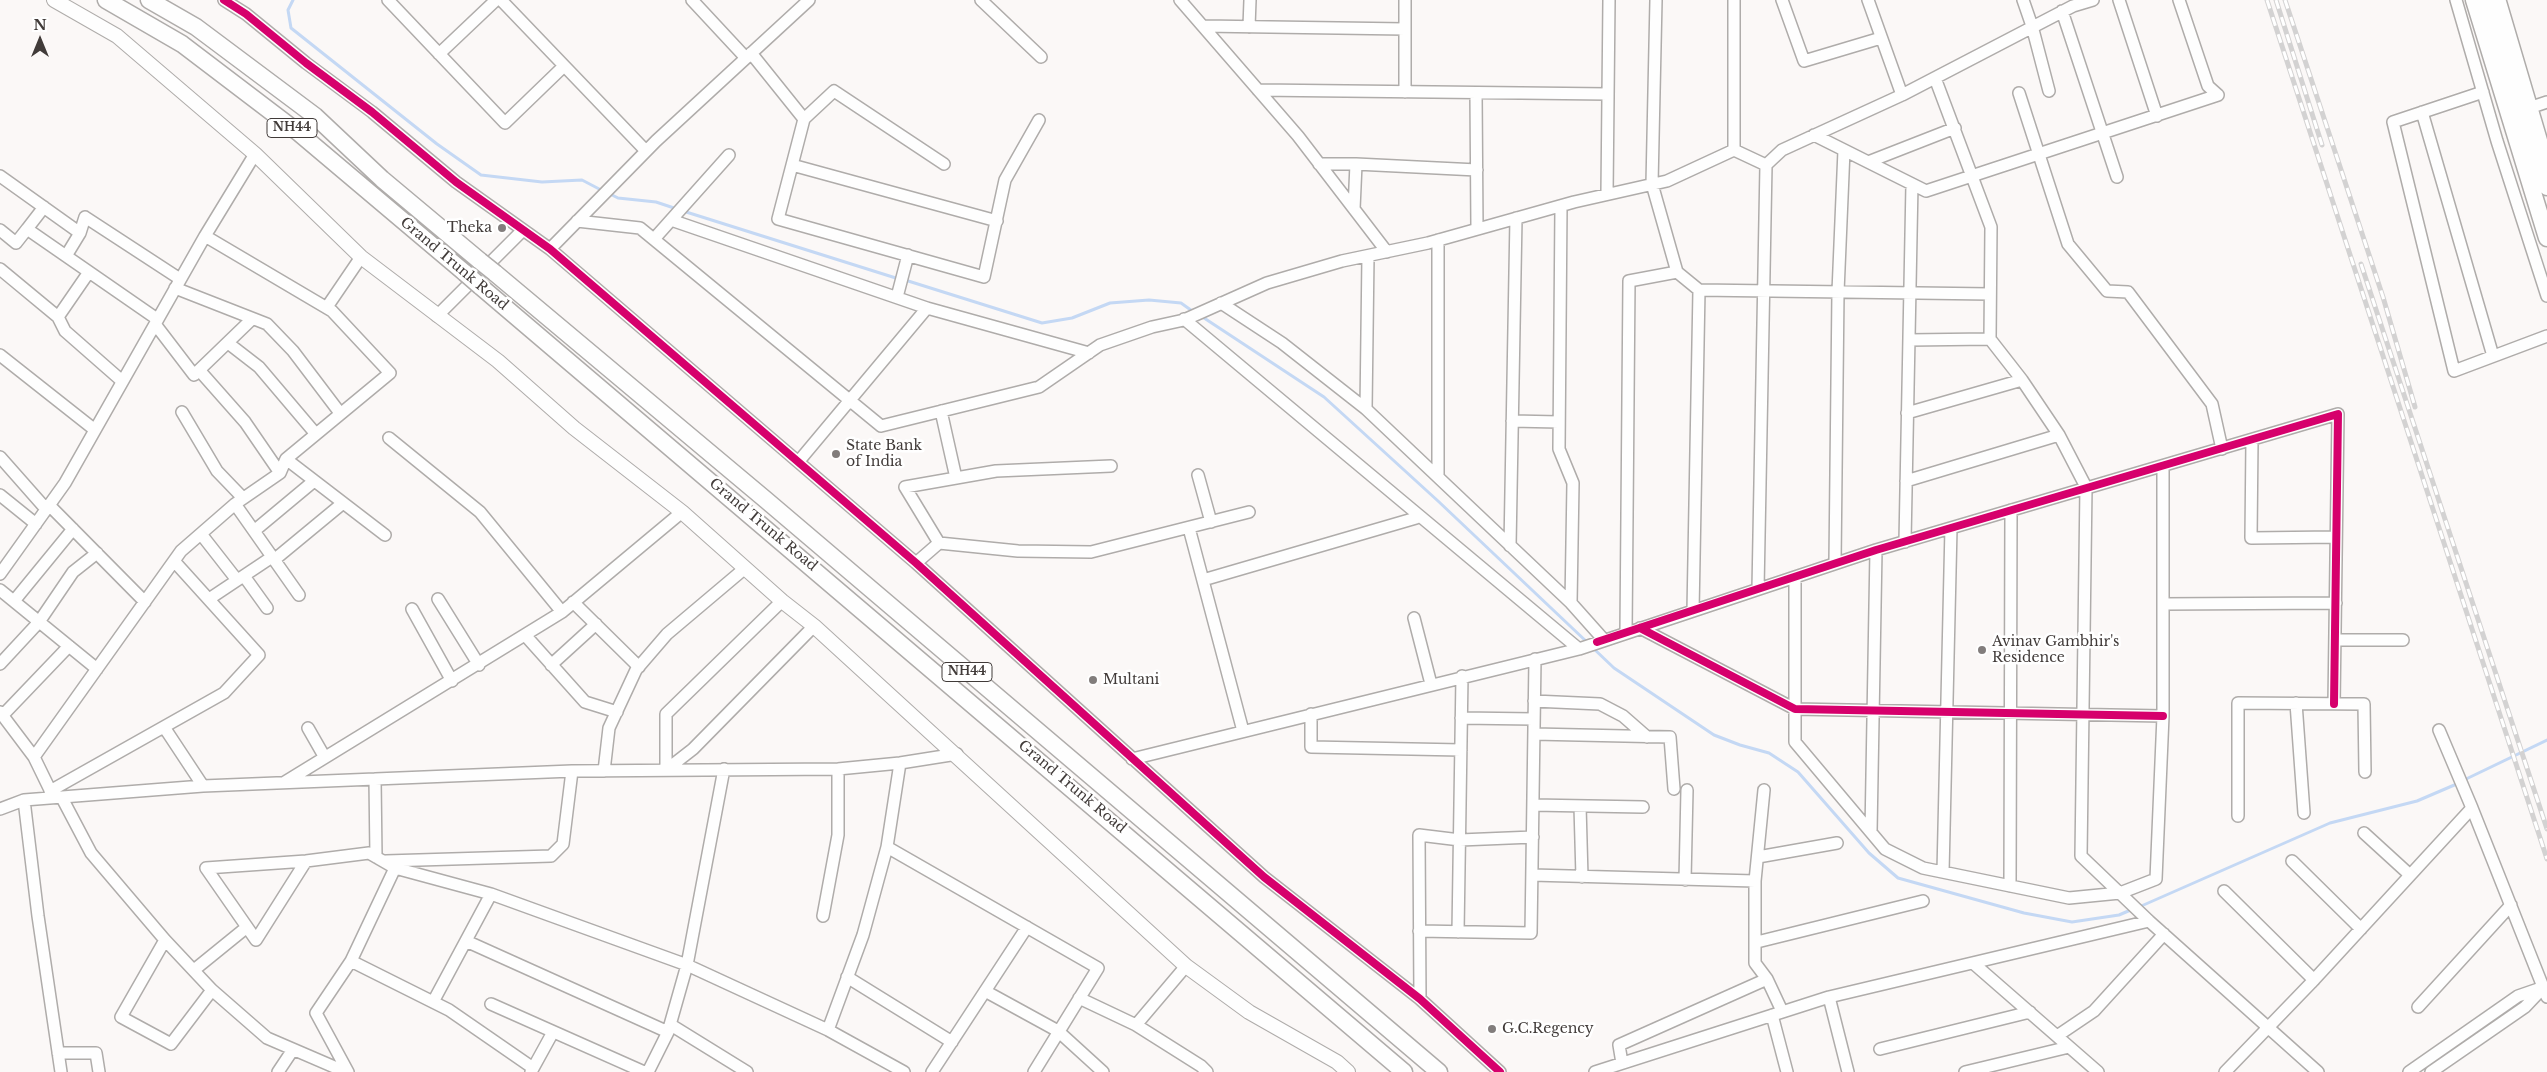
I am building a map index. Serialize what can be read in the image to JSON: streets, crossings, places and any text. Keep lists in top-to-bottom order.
{
  "streets": {
    "highway": ["NH44", "Grand Trunk Road"]
  },
  "places": [
    "Theka",
    "State Bank of India",
    "Avinav Gambhir's Residence",
    "Multani",
    "G.C.Regency"
  ],
  "north": "top"
}
